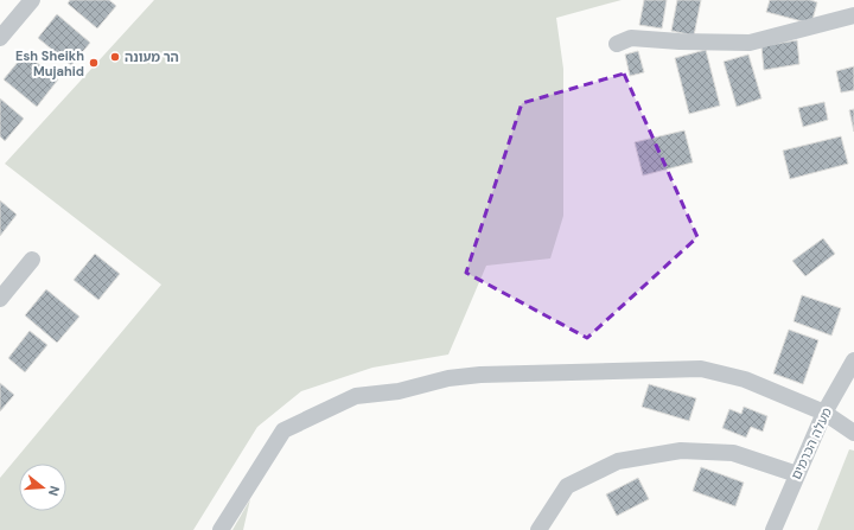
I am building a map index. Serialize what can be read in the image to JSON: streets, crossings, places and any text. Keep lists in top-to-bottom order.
{
  "streets": {
    "street": ["מעלה הכרמים"]
  },
  "places": ["הר מעונה", "Esh Sheikh Mujahid"],
  "north": "right"
}
